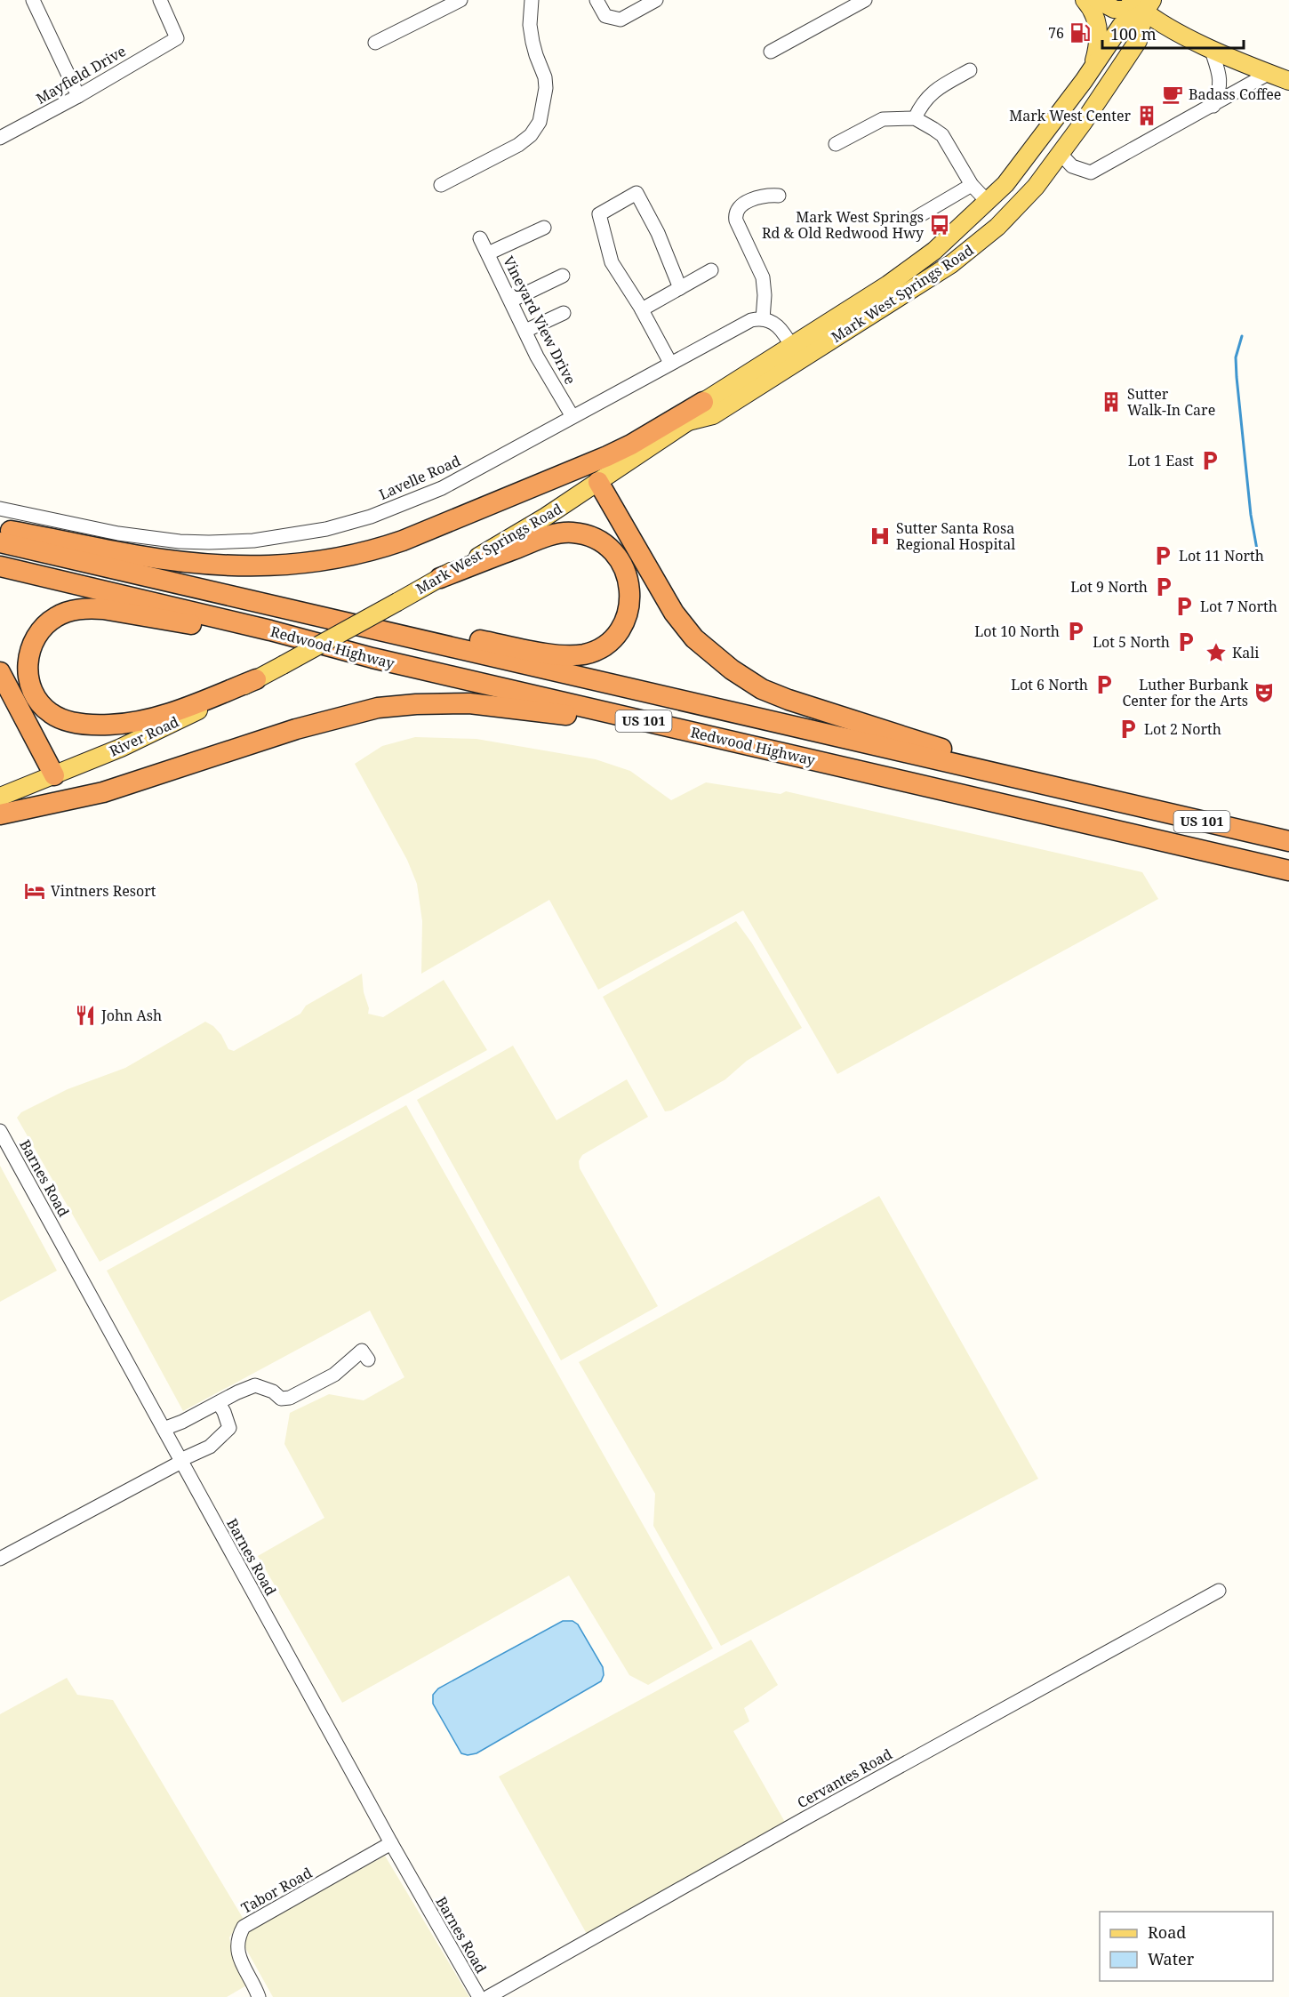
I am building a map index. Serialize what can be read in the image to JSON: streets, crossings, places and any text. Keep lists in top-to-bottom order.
{
  "streets": {
    "highway": ["Redwood Highway", "US 101"],
    "main road": ["Mark West Springs Road", "River Road"],
    "street": [
      "Mayfield Drive",
      "Vineyard View Drive",
      "Lavelle Road",
      "Barnes Road",
      "Cervantes Road",
      "Tabor Road"
    ]
  },
  "crossings": [
    ["Mark West Springs Road", "River Road"],
    ["Vineyard View Drive", "Lavelle Road"],
    ["Barnes Road", "Tabor Road"]
  ],
  "places": {
    "fuel station": ["76"],
    "cafe": ["Badass Coffee"],
    "building": ["Mark West Center", "Sutter Walk-In Care"],
    "bus stop": ["Mark West Springs Rd & Old Redwood Hwy"],
    "parking": [
      "Lot 1 East",
      "Lot 11 North",
      "Lot 9 North",
      "Lot 7 North",
      "Lot 10 North",
      "Lot 5 North",
      "Lot 6 North",
      "Lot 2 North"
    ],
    "hospital": ["Sutter Santa Rosa Regional Hospital"],
    "place": ["Kali"],
    "theatre": ["Luther Burbank Center for the Arts"],
    "hotel": ["Vintners Resort"],
    "restaurant": ["John Ash"]
  },
  "legend": ["Road", "Water"],
  "scale_bar": "100 m"
}
